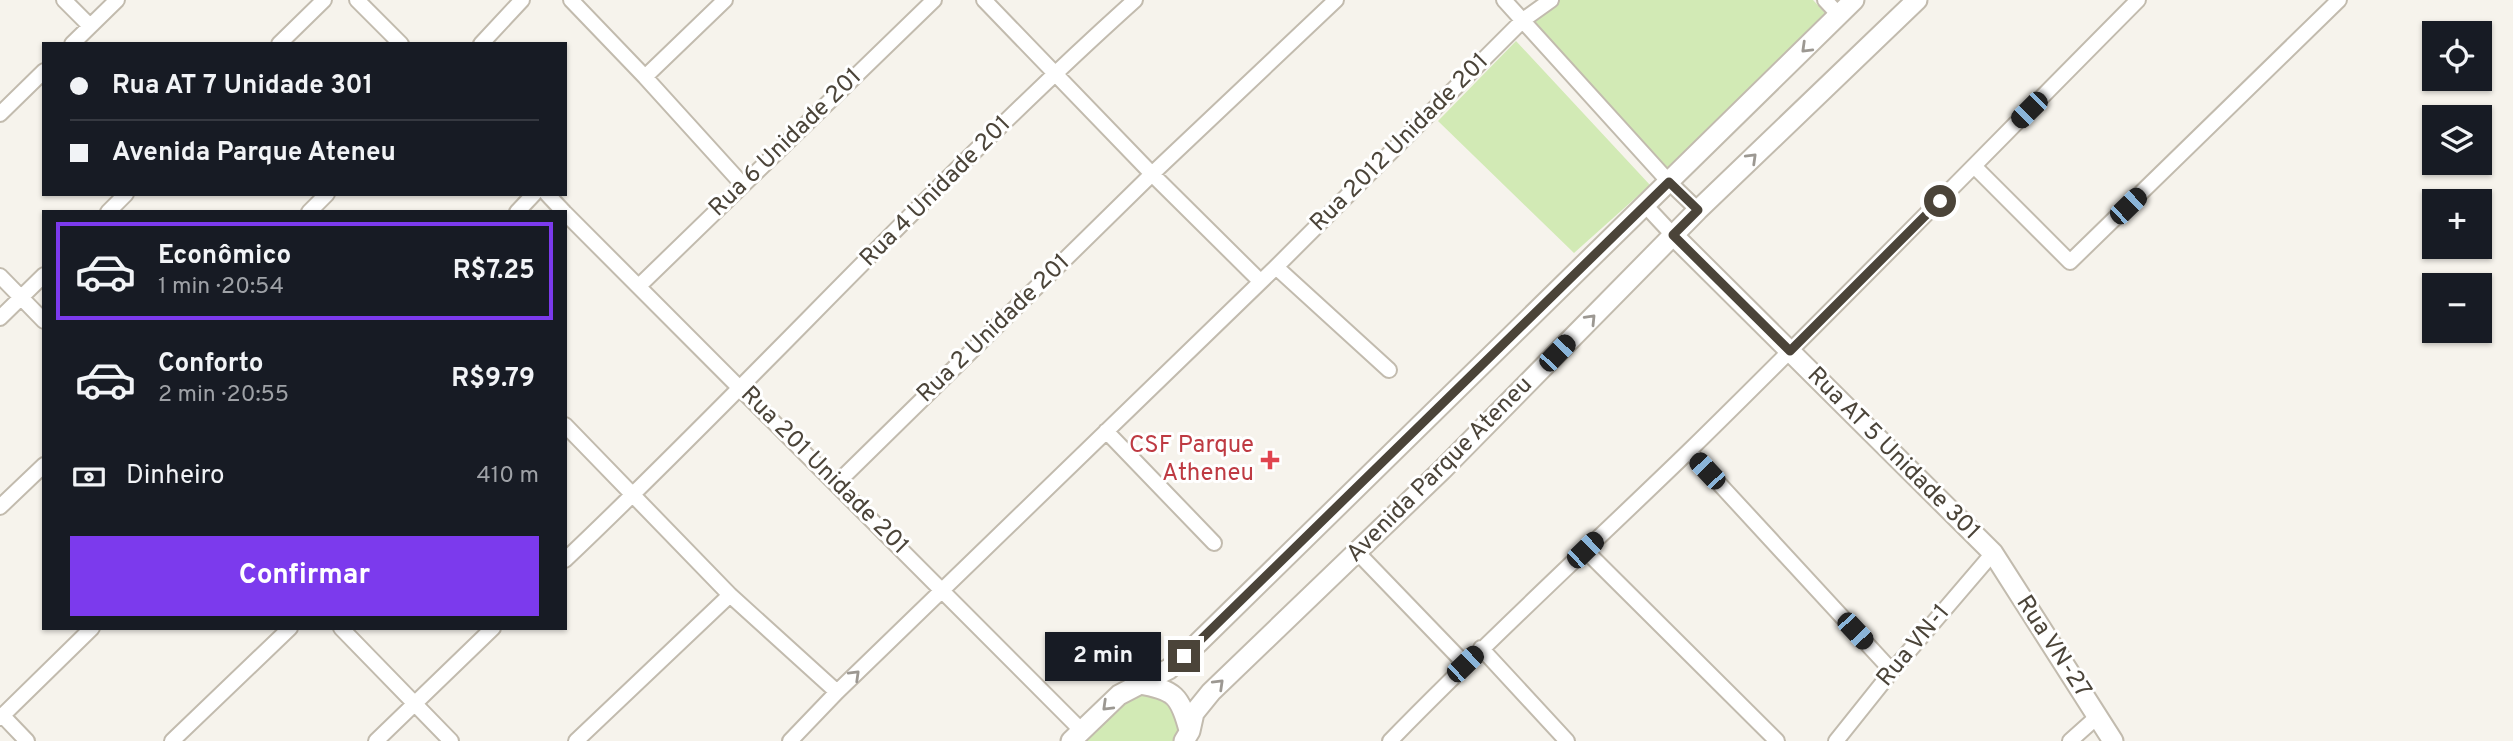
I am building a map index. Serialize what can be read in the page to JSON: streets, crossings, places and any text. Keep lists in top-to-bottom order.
{
  "streets": {
    "street": [
      "Rua 6 Unidade 201",
      "Rua 2012 Unidade 201",
      "Rua 4 Unidade 201",
      "Rua 2 Unidade 201",
      "Rua AT 5 Unidade 301",
      "Avenida Parque Ateneu",
      "Rua 201 Unidade 201",
      "Rua VN-1",
      "Rua VN-27"
    ]
  },
  "crossings": [
    ["Rua 6 Unidade 201", "Rua 201 Unidade 201"],
    ["Rua 2012 Unidade 201", "Rua 201 Unidade 201"],
    ["Rua 4 Unidade 201", "Rua 201 Unidade 201"],
    ["Rua 2 Unidade 201", "Rua 201 Unidade 201"],
    ["Rua AT 5 Unidade 301", "Avenida Parque Ateneu"],
    ["Rua AT 5 Unidade 301", "Rua VN-1"],
    ["Rua AT 5 Unidade 301", "Rua VN-27"],
    ["Avenida Parque Ateneu", "Rua 201 Unidade 201"],
    ["Rua VN-1", "Rua VN-27"]
  ],
  "places": {
    "health": ["CSF Parque Atheneu"]
  },
  "page": {
    "map_buttons": ["+", "−"],
    "banner": ["Rua AT 7 Unidade 301", "Avenida Parque Ateneu"],
    "list": [
      {
        "name": "Econômico",
        "note": "1 min · 20:54",
        "value": "R$7.25"
      },
      {
        "name": "Conforto",
        "note": "2 min · 20:55",
        "value": "R$9.79"
      }
    ],
    "pay": ["Dinheiro", "410 m"],
    "buttons": "Confirmar",
    "bubble": "2 min"
  }
}
